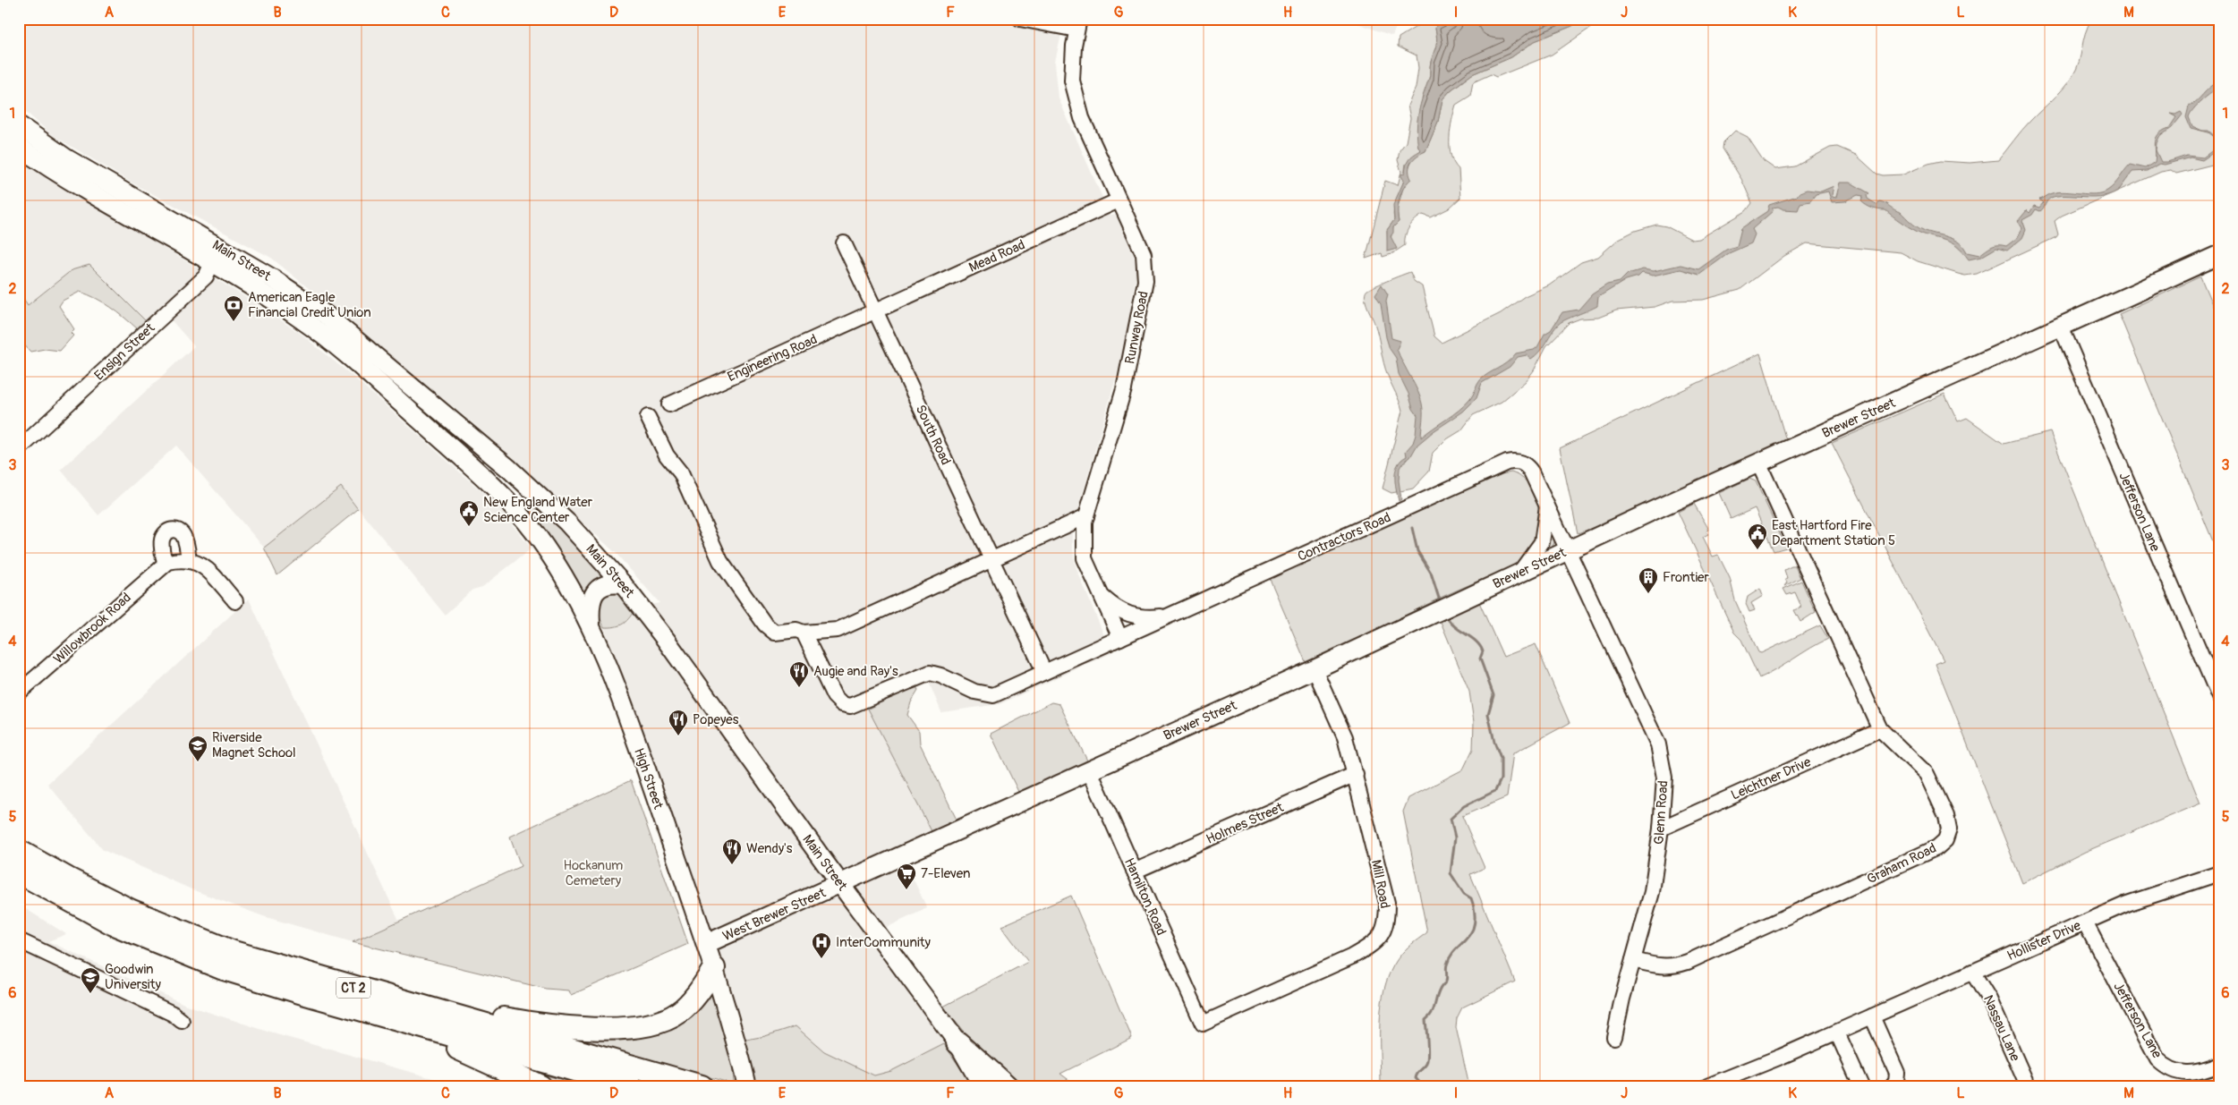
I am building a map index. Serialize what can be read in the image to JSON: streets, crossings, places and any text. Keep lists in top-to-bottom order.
{
  "streets": {
    "highway": ["CT 2"],
    "main road": [
      "Main Street",
      "Brewer Street",
      "High Street",
      "West Brewer Street"
    ],
    "street": [
      "Mead Road",
      "Runway Road",
      "Ensign Street",
      "Engineering Road",
      "South Road",
      "Jefferson Lane",
      "Contractors Road",
      "Willowbrook Road",
      "Leichtner Drive",
      "Glenn Road",
      "Holmes Street",
      "Graham Road",
      "Mill Road",
      "Hamilton Road",
      "Hollister Drive",
      "Nassau Lane"
    ]
  },
  "crossings": [
    ["Mead Road", "Runway Road"],
    ["Mead Road", "Engineering Road"],
    ["Mead Road", "South Road"],
    ["Main Street", "Ensign Street"],
    ["Main Street", "Brewer Street"],
    ["Main Street", "High Street"],
    ["Main Street", "West Brewer Street"],
    ["Runway Road", "Contractors Road"],
    ["Engineering Road", "South Road"],
    ["Brewer Street", "Jefferson Lane"],
    ["Brewer Street", "Contractors Road"],
    ["Brewer Street", "Glenn Road"],
    ["Brewer Street", "Graham Road"],
    ["Brewer Street", "Mill Road"],
    ["Brewer Street", "Hamilton Road"],
    ["Brewer Street", "West Brewer Street"],
    ["South Road", "Contractors Road"],
    ["Jefferson Lane", "Hollister Drive"],
    ["Contractors Road", "Glenn Road"],
    ["High Street", "West Brewer Street"],
    ["Leichtner Drive", "Glenn Road"],
    ["Leichtner Drive", "Graham Road"],
    ["Glenn Road", "Graham Road"],
    ["Holmes Street", "Mill Road"],
    ["Holmes Street", "Hamilton Road"],
    ["Mill Road", "Hamilton Road"],
    ["Hollister Drive", "Nassau Lane"]
  ],
  "parks": ["Hockanum Cemetery"],
  "places": {
    "bank": ["American Eagle Financial Credit Union"],
    "public building": ["New England Water Science Center", "East Hartford Fire Department Station 5"],
    "building": ["Frontier"],
    "restaurant": ["Augie and Ray's", "Popeyes", "Wendy's"],
    "school or university": ["Riverside Magnet School", "Goodwin University"],
    "supermarket": ["7-Eleven"],
    "hospital": ["InterCommunity"]
  },
  "grid": {
    "columns": [
      "A",
      "B",
      "C",
      "D",
      "E",
      "F",
      "G",
      "H",
      "I",
      "J",
      "K",
      "L",
      "M"
    ],
    "rows": [
      "1",
      "2",
      "3",
      "4",
      "5",
      "6"
    ]
  }
}
